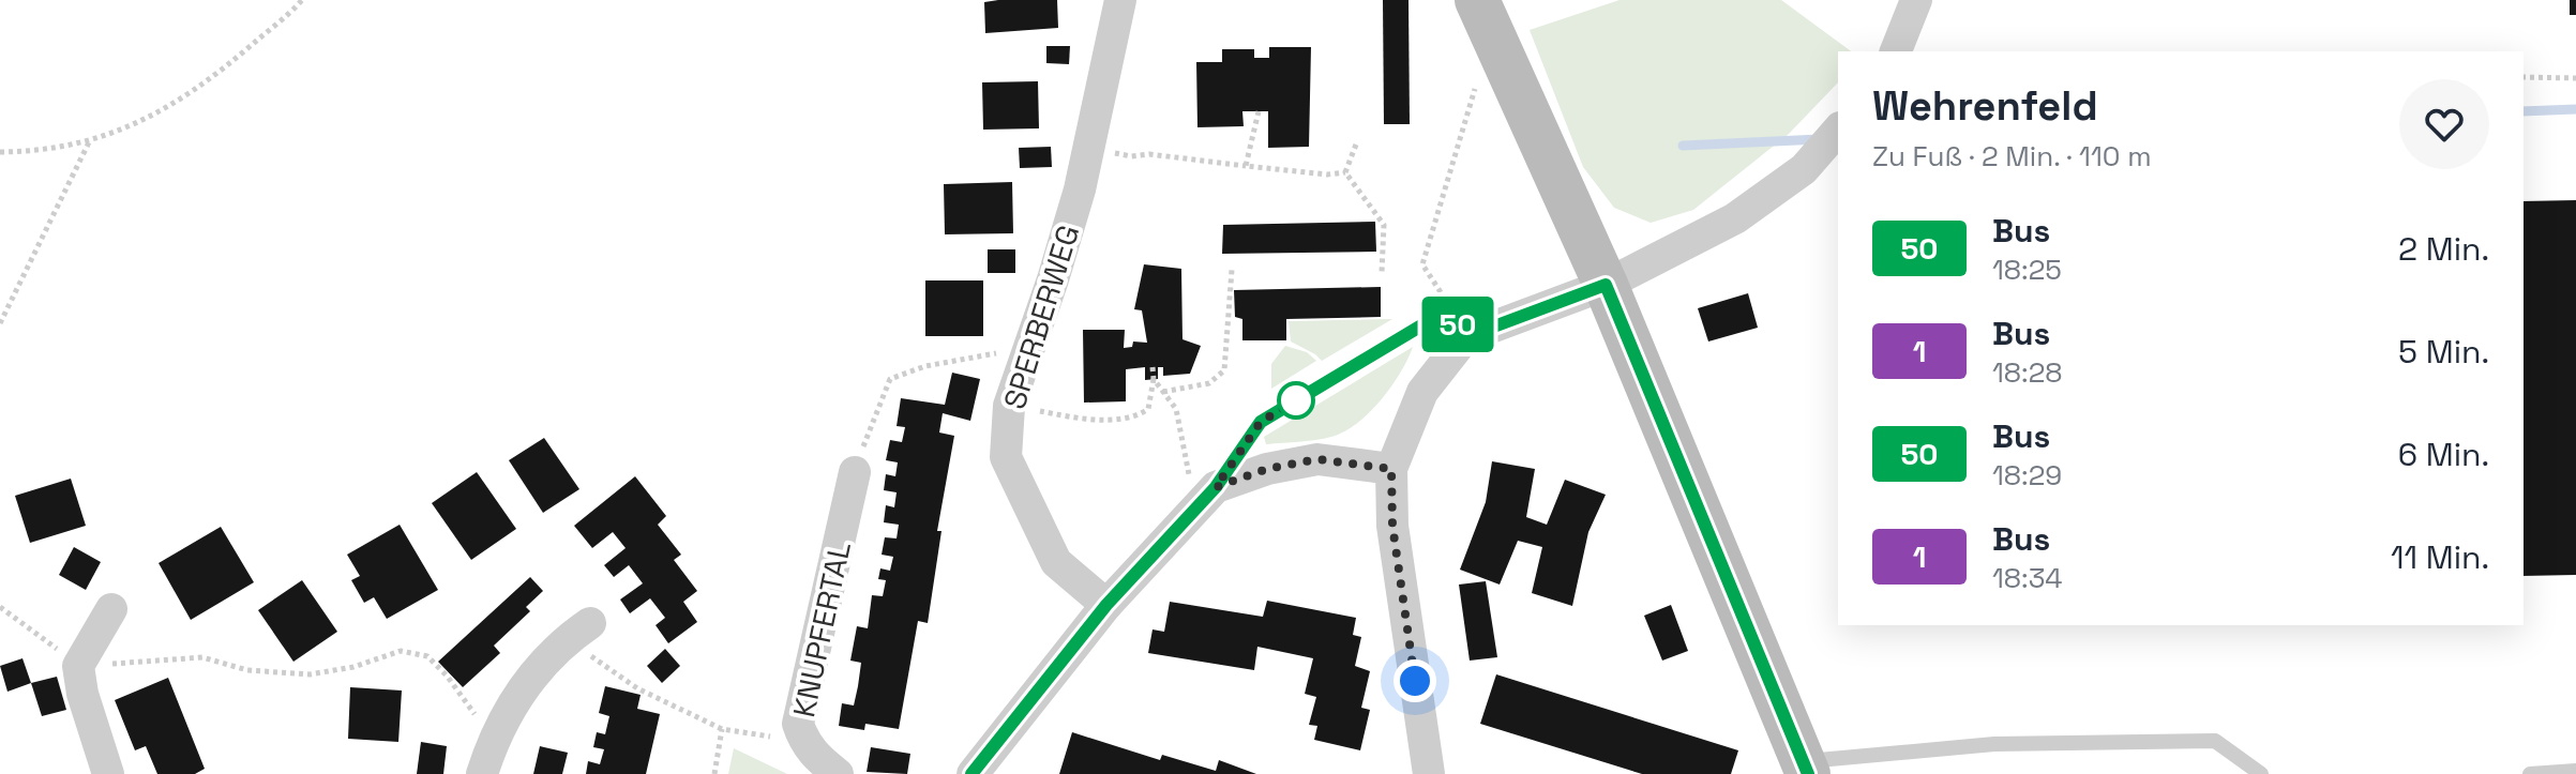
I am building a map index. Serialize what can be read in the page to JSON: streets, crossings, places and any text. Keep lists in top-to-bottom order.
{
  "streets": {
    "street": ["SPERBERWEG", "KNUPFERTAL"]
  },
  "lines": ["bus line 50"],
  "page": {
    "on_map": "50",
    "heading": ["Wehrenfeld", "Zu Fuß · 2 Min. · 110 m"],
    "list": [
      {
        "mark": "50",
        "name": "Bus",
        "note": "18:25",
        "value": "2 Min."
      },
      {
        "mark": "1",
        "name": "Bus",
        "note": "18:28",
        "value": "5 Min."
      },
      {
        "mark": "50",
        "name": "Bus",
        "note": "18:29",
        "value": "6 Min."
      },
      {
        "mark": "1",
        "name": "Bus",
        "note": "18:34",
        "value": "11 Min."
      }
    ]
  }
}
